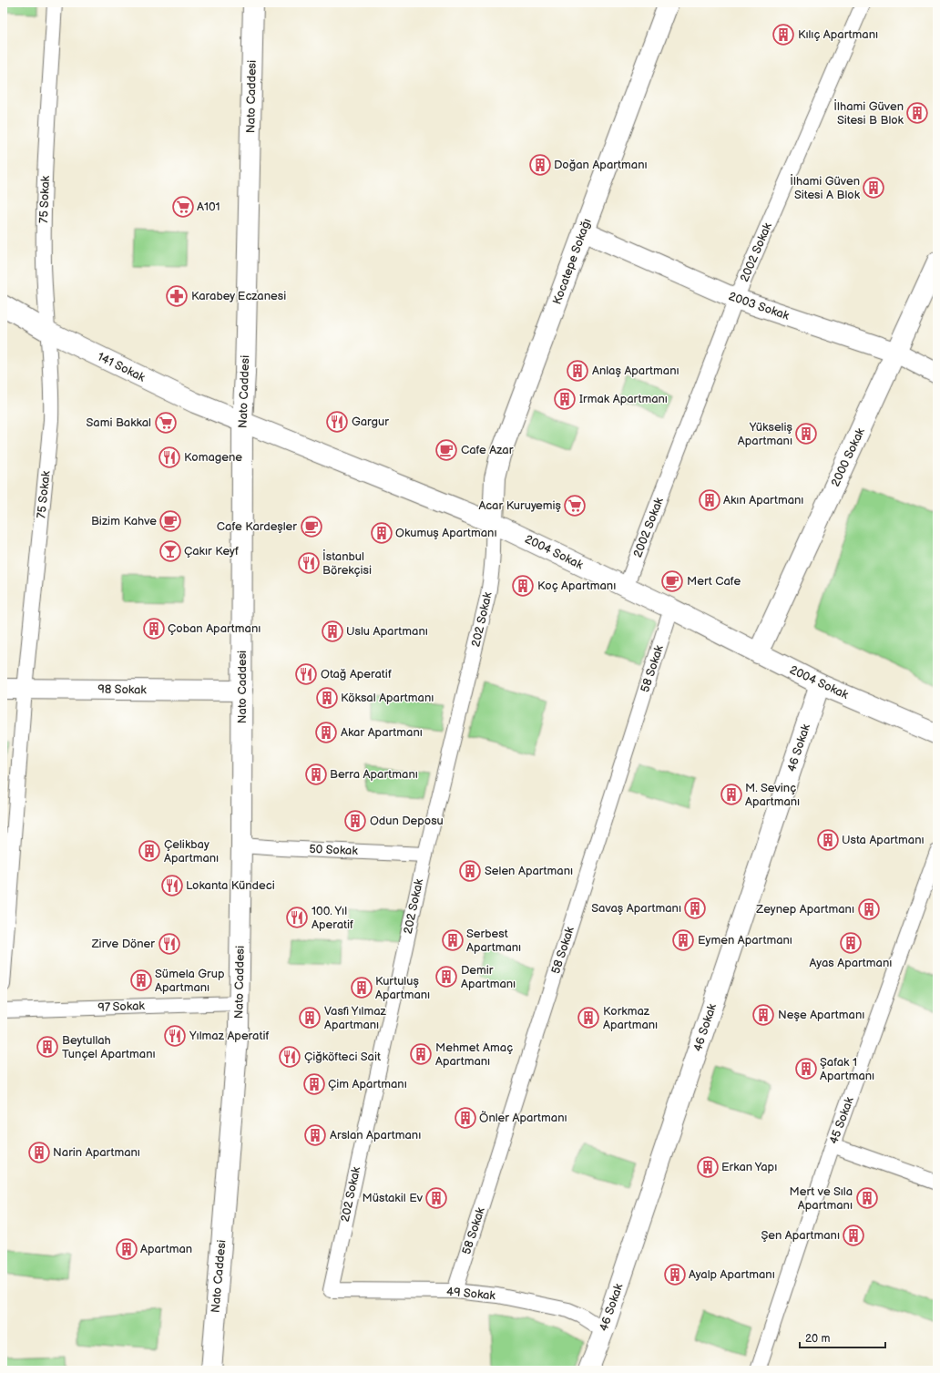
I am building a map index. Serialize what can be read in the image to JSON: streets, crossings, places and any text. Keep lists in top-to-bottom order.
{
  "streets": {
    "street": [
      "Nato Caddesi",
      "Kocatepe Sokağı",
      "2003 Sokak",
      "141 Sokak",
      "2000 Sokak",
      "2004 Sokak",
      "98 Sokak",
      "46 Sokak"
    ],
    "lane": [
      "75 Sokak",
      "2002 Sokak",
      "202 Sokak",
      "58 Sokak",
      "50 Sokak",
      "97 Sokak",
      "45 Sokak",
      "49 Sokak"
    ]
  },
  "crossings": [
    ["Nato Caddesi", "141 Sokak"],
    ["Nato Caddesi", "2004 Sokak"],
    ["Nato Caddesi", "98 Sokak"],
    ["Nato Caddesi", "50 Sokak"],
    ["Nato Caddesi", "97 Sokak"],
    ["75 Sokak", "141 Sokak"],
    ["75 Sokak", "98 Sokak"],
    ["2002 Sokak", "2003 Sokak"],
    ["2002 Sokak", "2004 Sokak"],
    ["Kocatepe Sokağı", "2003 Sokak"],
    ["Kocatepe Sokağı", "2004 Sokak"],
    ["Kocatepe Sokağı", "202 Sokak"],
    ["2003 Sokak", "2000 Sokak"],
    ["141 Sokak", "2004 Sokak"],
    ["2000 Sokak", "2004 Sokak"],
    ["2004 Sokak", "202 Sokak"],
    ["2004 Sokak", "58 Sokak"],
    ["2004 Sokak", "46 Sokak"],
    ["202 Sokak", "50 Sokak"],
    ["202 Sokak", "49 Sokak"],
    ["58 Sokak", "49 Sokak"],
    ["46 Sokak", "49 Sokak"]
  ],
  "places": {
    "building": [
      "Kılıç Apartmanı",
      "İlhami Güven Sitesi B Blok",
      "Doğan Apartmanı",
      "İlhami Güven Sitesi A Blok",
      "Anlaş Apartmanı",
      "Irmak Apartmanı",
      "Yükseliş Apartmanı",
      "Akın Apartmanı",
      "Okumuş Apartmanı",
      "Koç Apartmanı",
      "Çoban Apartmanı",
      "Uslu Apartmanı",
      "Köksal Apartmanı",
      "Akar Apartmanı",
      "Berra Apartmanı",
      "M. Sevinç Apartmanı",
      "Odun Deposu",
      "Usta Apartmanı",
      "Çelikbay Apartmanı",
      "Selen Apartmanı",
      "Savaş Apartmanı",
      "Zeynep Apartmanı",
      "Serbest Apartmanı",
      "Eymen Apartmanı",
      "Ayas Apartmanı",
      "Demir Apartmanı",
      "Sümela Grup Apartmanı",
      "Kurtuluş Apartmanı",
      "Neşe Apartmanı",
      "Vasfi Yılmaz Apartmanı",
      "Korkmaz Apartmanı",
      "Beytullah Tunçel Apartmanı",
      "Mehmet Amaç Apartmanı",
      "Şafak 1 Apartmanı",
      "Çim Apartmanı",
      "Önler Apartmanı",
      "Arslan Apartmanı",
      "Narin Apartmanı",
      "Erkan Yapı",
      "Müstakil Ev",
      "Mert ve Sıla Apartmanı",
      "Şen Apartmanı",
      "Apartman",
      "Ayalp Apartmanı"
    ],
    "supermarket": ["A101", "Sami Bakkal", "Acar Kuruyemiş"],
    "pharmacy": ["Karabey Eczanesi"],
    "restaurant": [
      "Gargur",
      "Komagene",
      "İstanbul Börekçisi",
      "Otağ Aperatif",
      "Lokanta Kündeci",
      "100. Yıl Aperatif",
      "Zirve Döner",
      "Yılmaz Aperatif",
      "Çiğköfteci Sait"
    ],
    "cafe": [
      "Cafe Azar",
      "Bizim Kahve",
      "Cafe Kardeşler",
      "Mert Cafe"
    ],
    "bar": ["Çakır Keyf"]
  },
  "scale_bar": "20 m"
}
